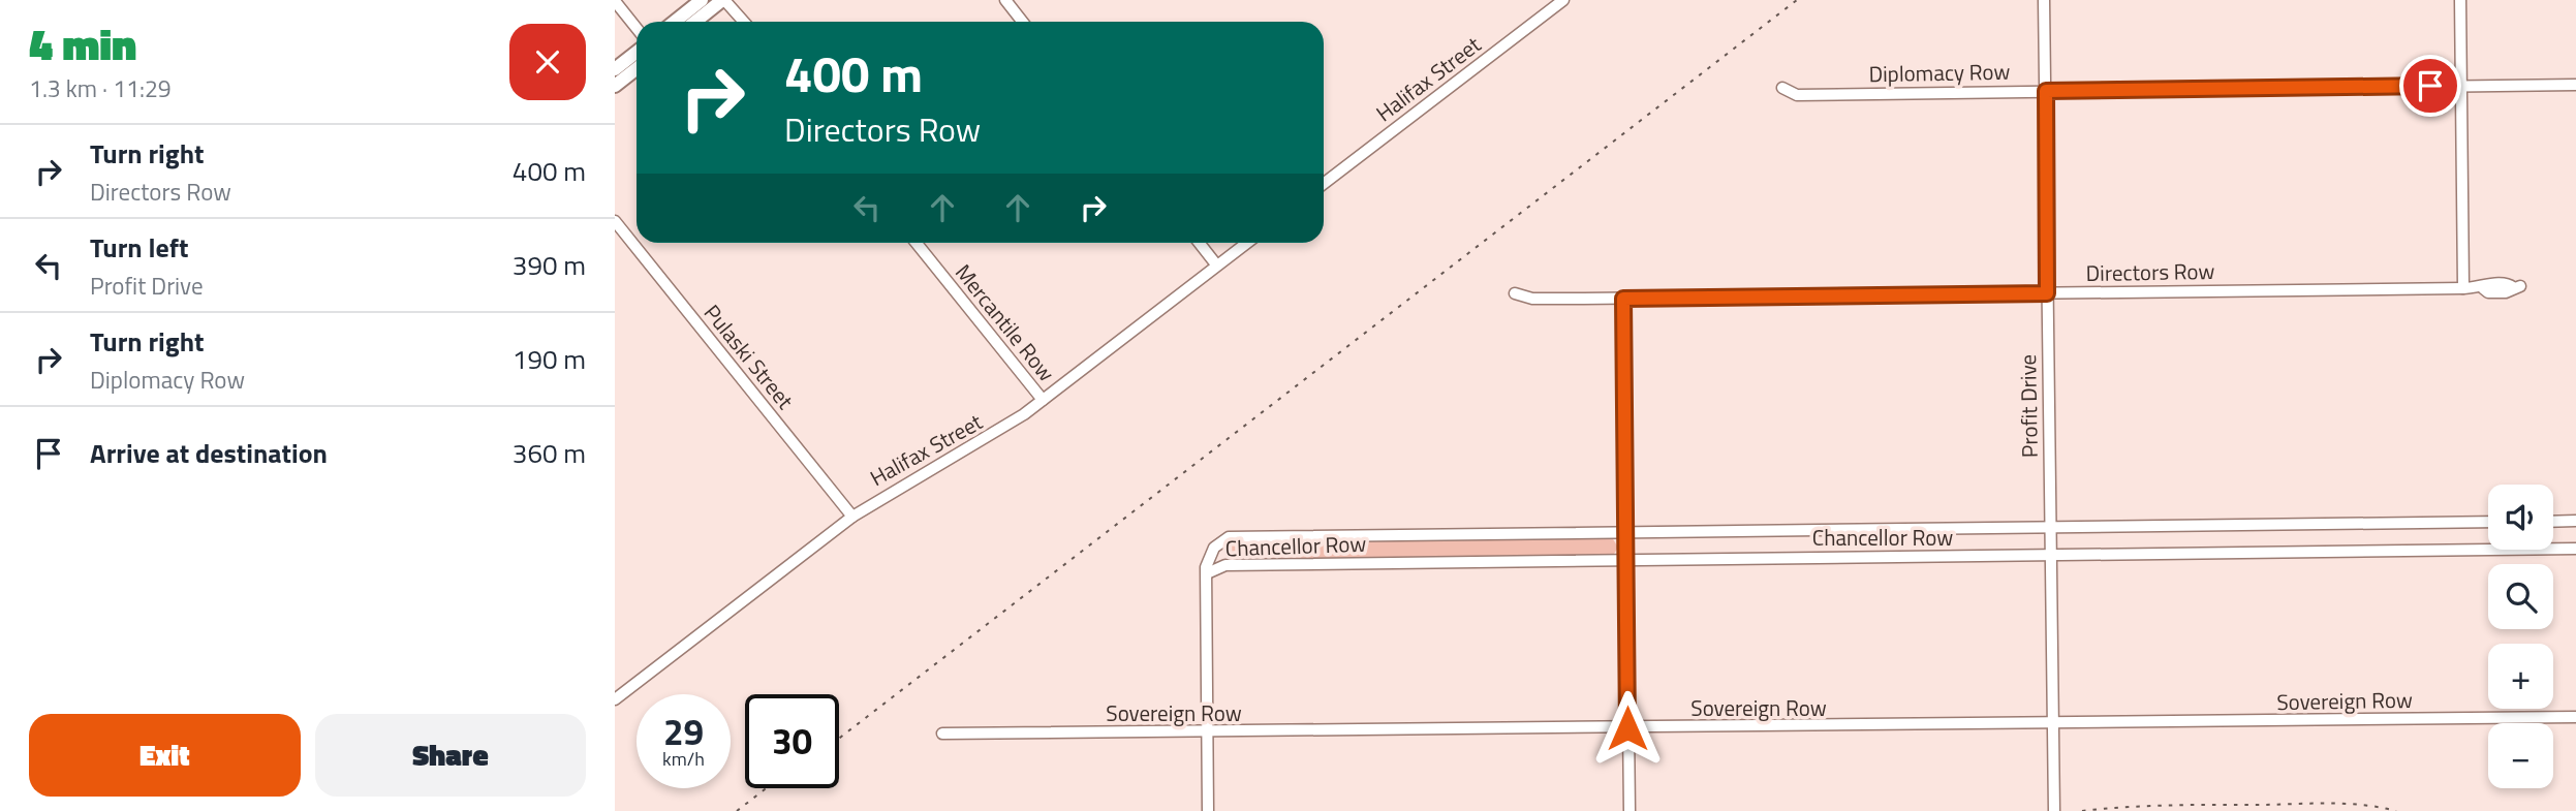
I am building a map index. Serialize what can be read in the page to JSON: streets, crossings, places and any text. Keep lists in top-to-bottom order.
{
  "streets": {
    "street": [
      "Diplomacy Row",
      "Halifax Street",
      "Directors Row",
      "Mercantile Row",
      "Pulaski Street",
      "Profit Drive",
      "Chancellor Row",
      "Sovereign Row"
    ]
  },
  "crossings": [
    ["Diplomacy Row", "Profit Drive"],
    ["Halifax Street", "Mercantile Row"],
    ["Halifax Street", "Pulaski Street"],
    ["Directors Row", "Profit Drive"],
    ["Profit Drive", "Chancellor Row"],
    ["Profit Drive", "Sovereign Row"]
  ],
  "page": {
    "heading": ["4 min", "1.3 km · 11:29"],
    "turn": ["400 m", "Directors Row"],
    "list": [
      {
        "name": "Turn right",
        "note": "Directors Row",
        "value": "400 m"
      },
      {
        "name": "Turn left",
        "note": "Profit Drive",
        "value": "390 m"
      },
      {
        "name": "Turn right",
        "note": "Diplomacy Row",
        "value": "190 m"
      },
      {
        "name": "Arrive at destination",
        "value": "360 m"
      }
    ],
    "map_buttons": ["+", "−"],
    "speed": "29 km/h",
    "limit": "30",
    "buttons": ["Exit", "Share"]
  }
}
